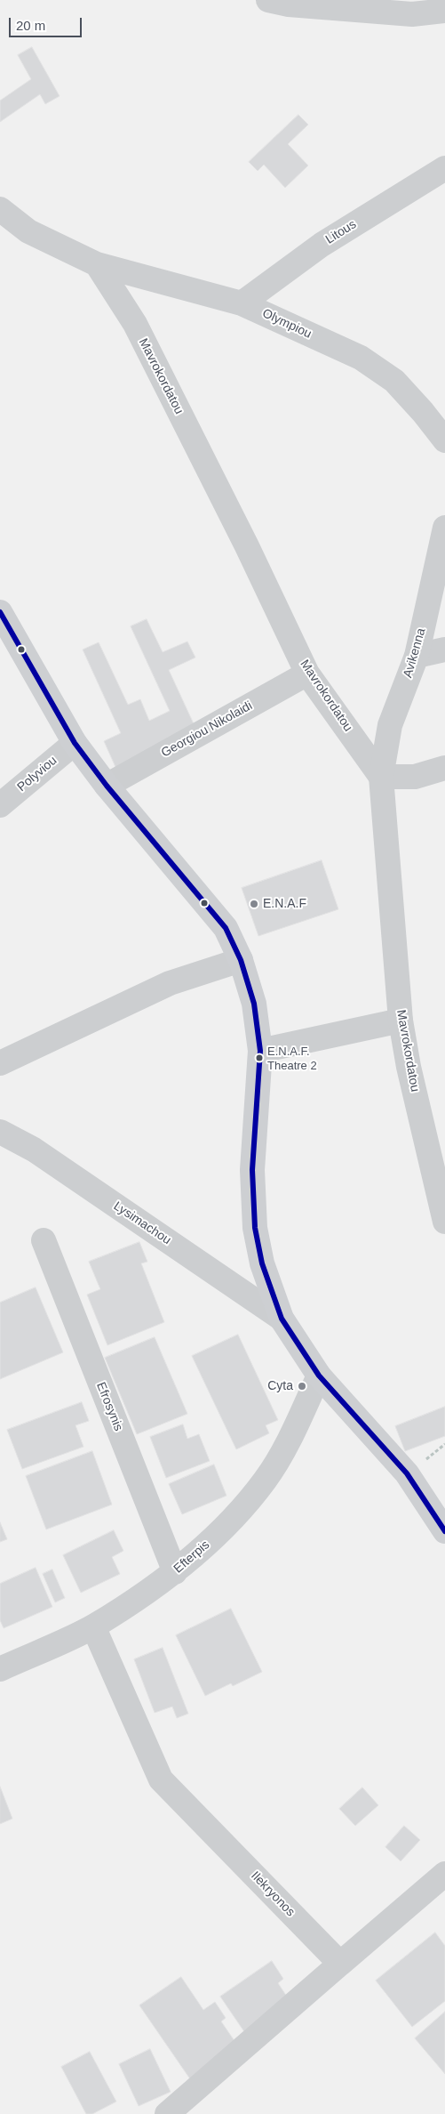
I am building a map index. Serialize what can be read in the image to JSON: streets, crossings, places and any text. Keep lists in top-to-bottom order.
{
  "streets": {
    "street": [
      "Litous",
      "Olympiou",
      "Mavrokordatou",
      "Avikenna",
      "Georgiou Nikolaidi",
      "Polyviou",
      "Lysimachou",
      "Efrosynis",
      "Efterpis",
      "Ilekryonos"
    ]
  },
  "crossings": [
    ["Litous", "Olympiou"],
    ["Olympiou", "Mavrokordatou"],
    ["Mavrokordatou", "Avikenna"],
    ["Mavrokordatou", "Georgiou Nikolaidi"],
    ["Efrosynis", "Efterpis"],
    ["Efterpis", "Ilekryonos"]
  ],
  "places": ["E.N.A.F", "E.N.A.F. Theatre 2", "Cyta"],
  "scale_bar": "20 m"
}
